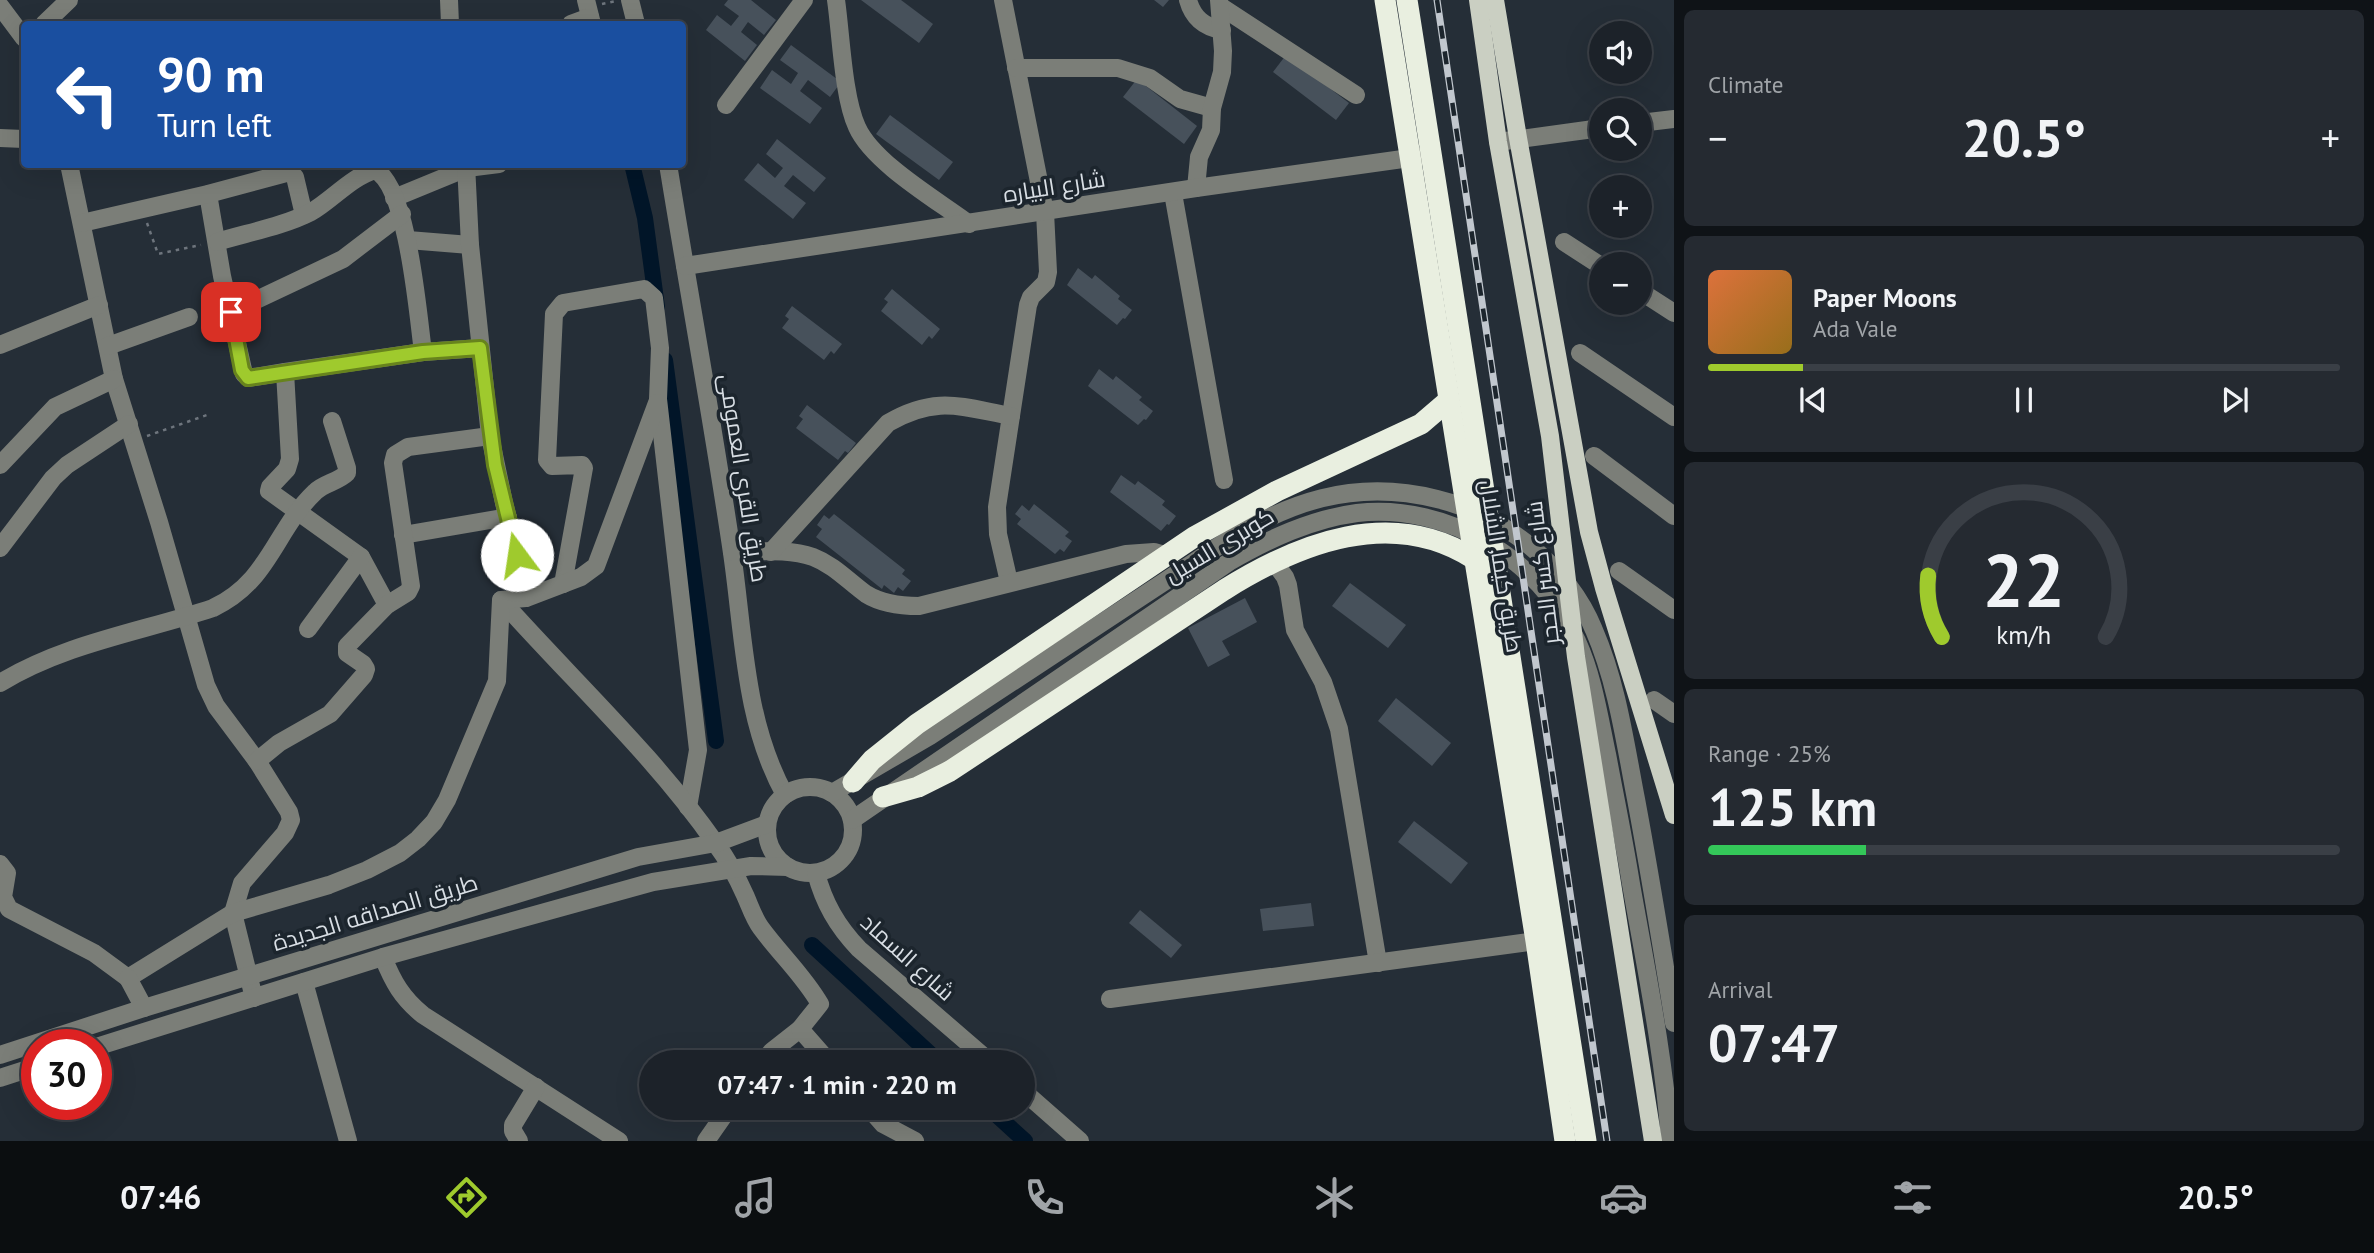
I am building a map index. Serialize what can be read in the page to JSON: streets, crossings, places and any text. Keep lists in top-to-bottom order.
{
  "streets": {
    "highway": ["طريق كيما, الشلال"],
    "main road": ["شارع كسر الحجر"],
    "street": [
      "شارع البياره",
      "طريق القرى العمومى",
      "كوبرى السيل",
      "طريق الصداقه الجديدة",
      "شارع السماد"
    ]
  },
  "crossings": [
    ["شارع البياره", "طريق القرى العمومى"],
    ["شارع البياره", "طريق كيما, الشلال"],
    ["طريق القرى العمومى", "كوبرى السيل"],
    ["طريق القرى العمومى", "طريق الصداقه الجديدة"],
    ["طريق القرى العمومى", "شارع السماد"],
    ["كوبرى السيل", "طريق الصداقه الجديدة"],
    ["كوبرى السيل", "شارع السماد"],
    ["طريق الصداقه الجديدة", "شارع السماد"]
  ],
  "page": {
    "tile": [
      "Climate",
      ["Range · 25%", "125 km"],
      ["Arrival", "07:47"]
    ],
    "map_buttons": ["+", "−"],
    "turn": ["90 m", "Turn left"],
    "heat": ["−", "20.5°", "+"],
    "song": ["Paper Moons", "Ada Vale"],
    "limit": "30",
    "trip": "07:47 · 1 min · 220 m",
    "tabs": ["07:46", "20.5°"],
    "gauge": ["22", "km/h"]
  }
}
